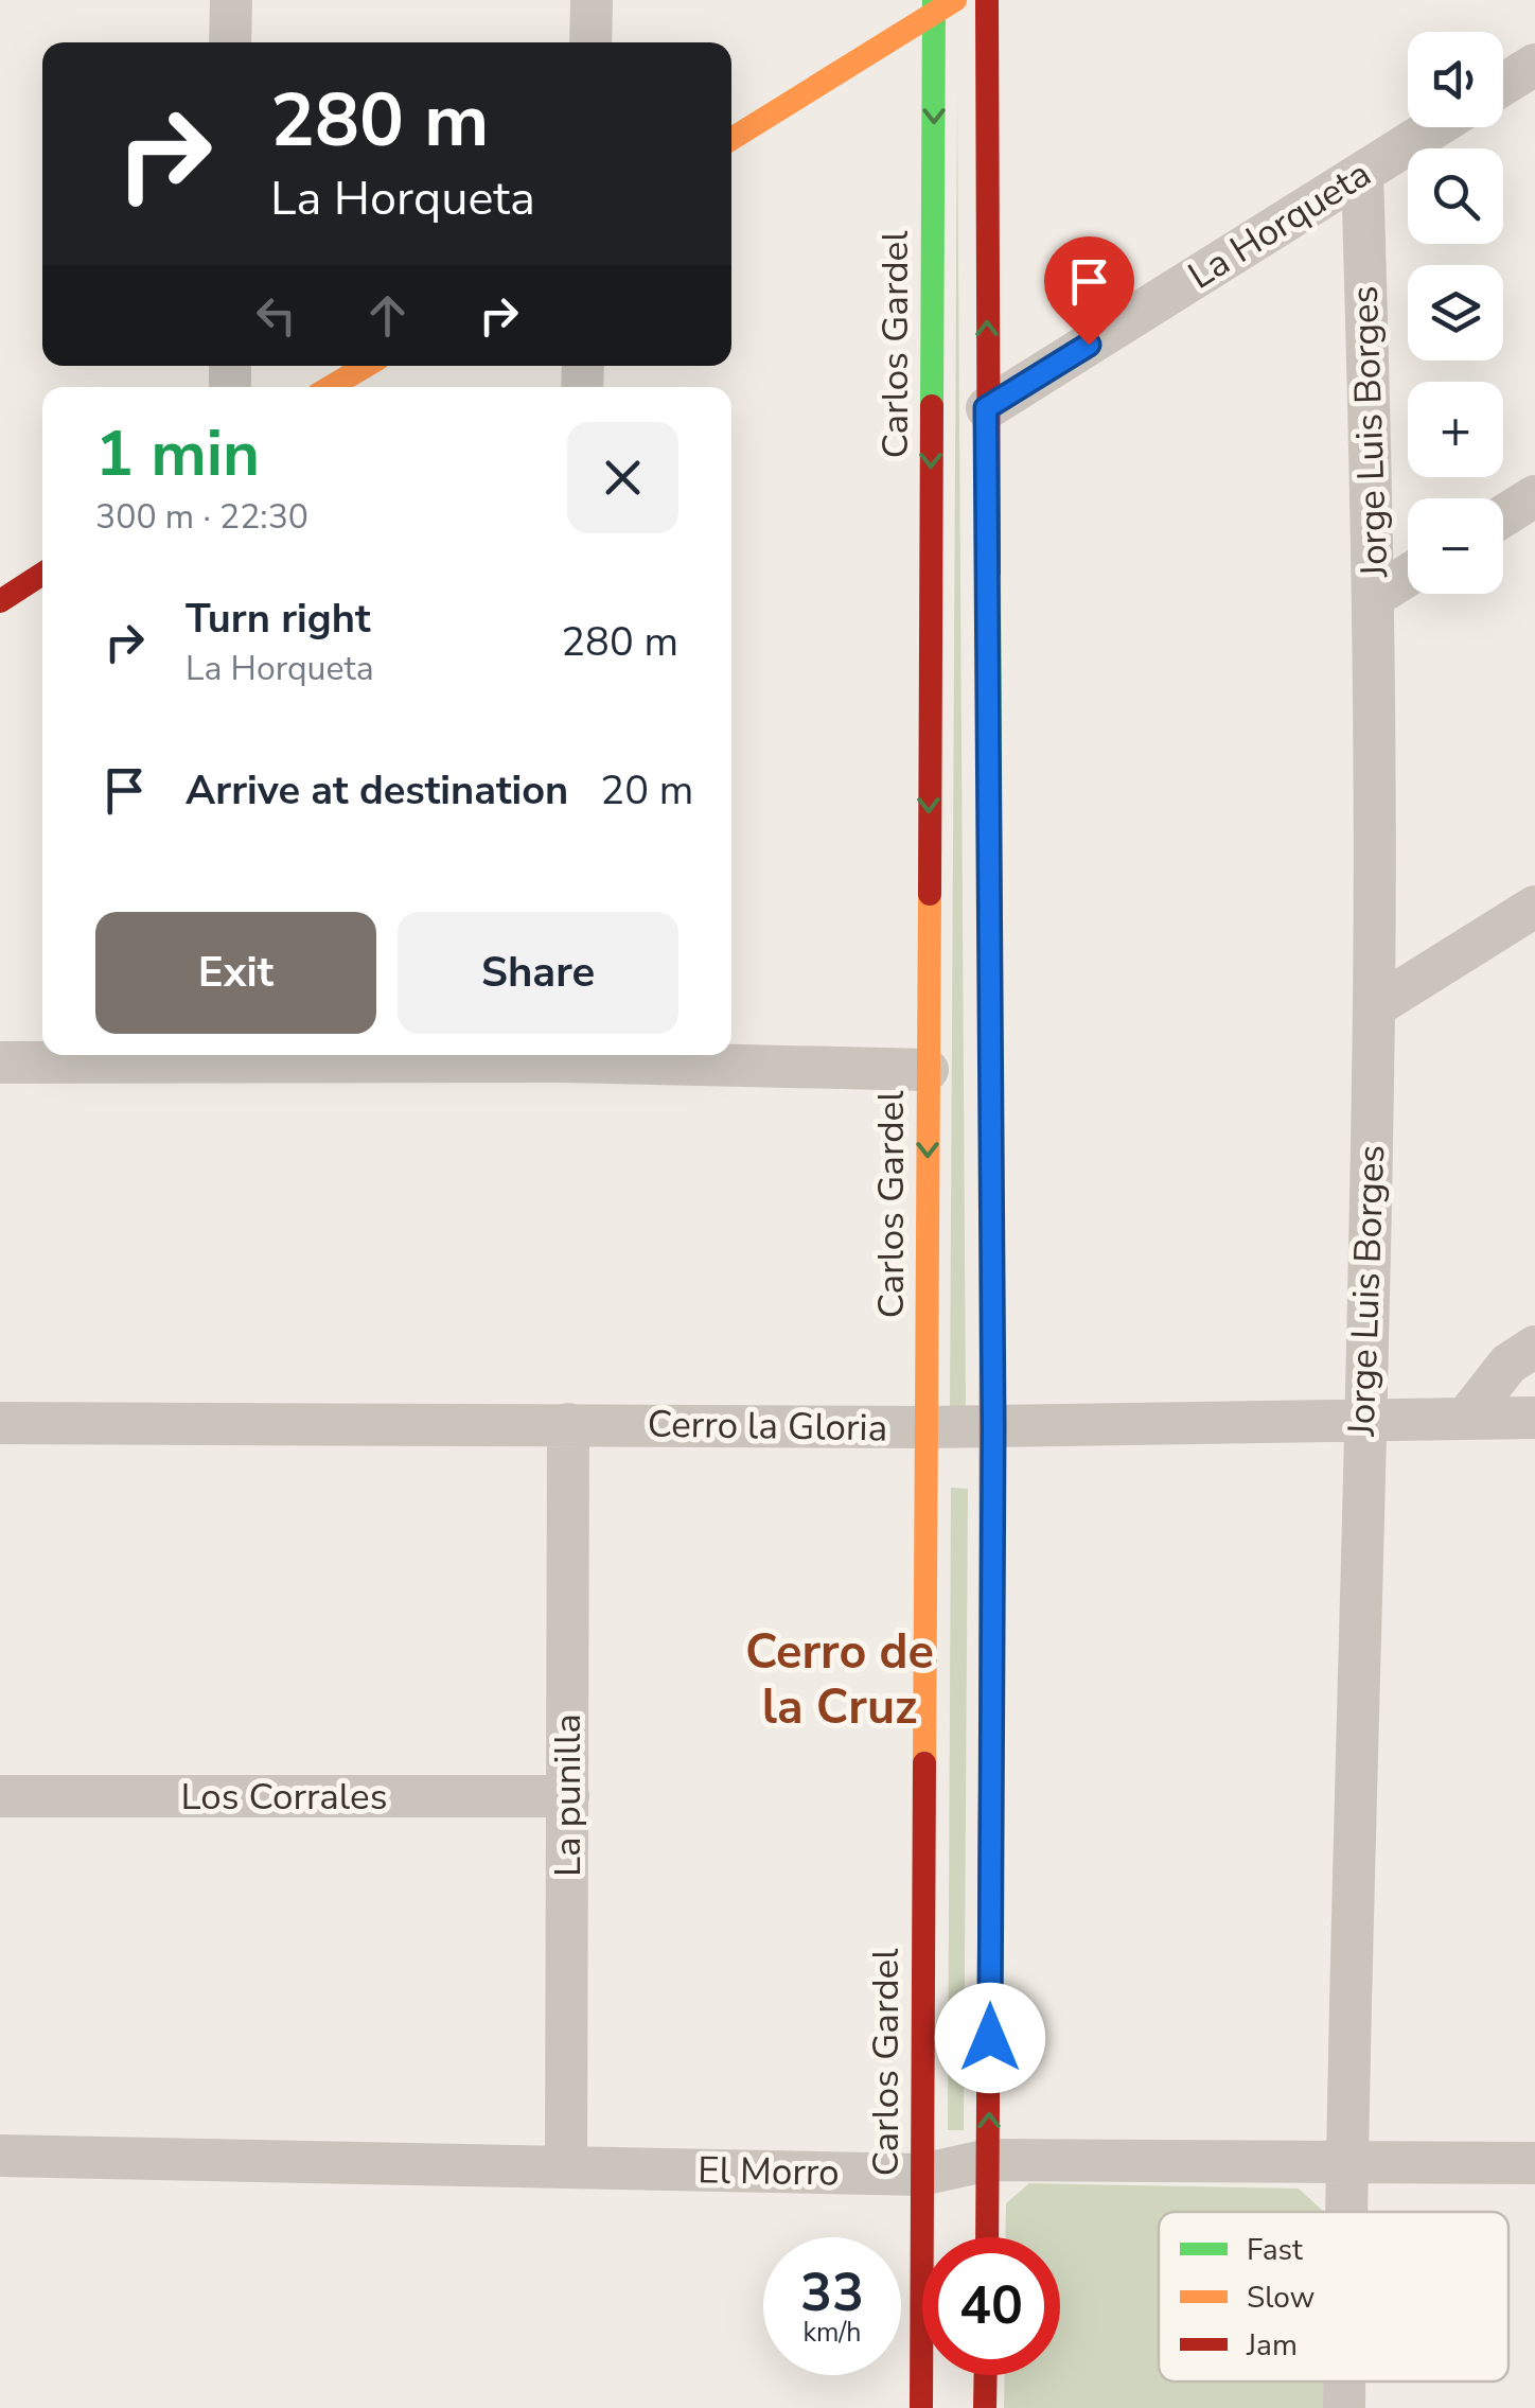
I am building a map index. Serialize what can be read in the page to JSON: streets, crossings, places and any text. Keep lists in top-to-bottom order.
{
  "streets": {
    "street": [
      "La Horqueta",
      "Carlos Gardel",
      "Jorge Luis Borges",
      "Cerro la Gloria",
      "La punilla",
      "Los Corrales",
      "El Morro"
    ]
  },
  "crossings": [
    ["La Horqueta", "Jorge Luis Borges"],
    ["Carlos Gardel", "Cerro la Gloria"],
    ["Carlos Gardel", "El Morro"],
    ["Jorge Luis Borges", "Cerro la Gloria"],
    ["Jorge Luis Borges", "El Morro"],
    ["Cerro la Gloria", "La punilla"],
    ["La punilla", "Los Corrales"],
    ["La punilla", "El Morro"]
  ],
  "districts": ["Cerro de la Cruz"],
  "legend": ["Fast", "Slow", "Jam"],
  "page": {
    "map_buttons": ["+", "−"],
    "turn": ["280 m", "La Horqueta"],
    "heading": ["1 min", "300 m · 22:30"],
    "list": [
      {
        "name": "Turn right",
        "note": "La Horqueta",
        "value": "280 m"
      },
      {
        "name": "Arrive at destination",
        "value": "20 m"
      }
    ],
    "buttons": ["Exit", "Share"],
    "speed": "33 km/h",
    "limit": "40"
  }
}
